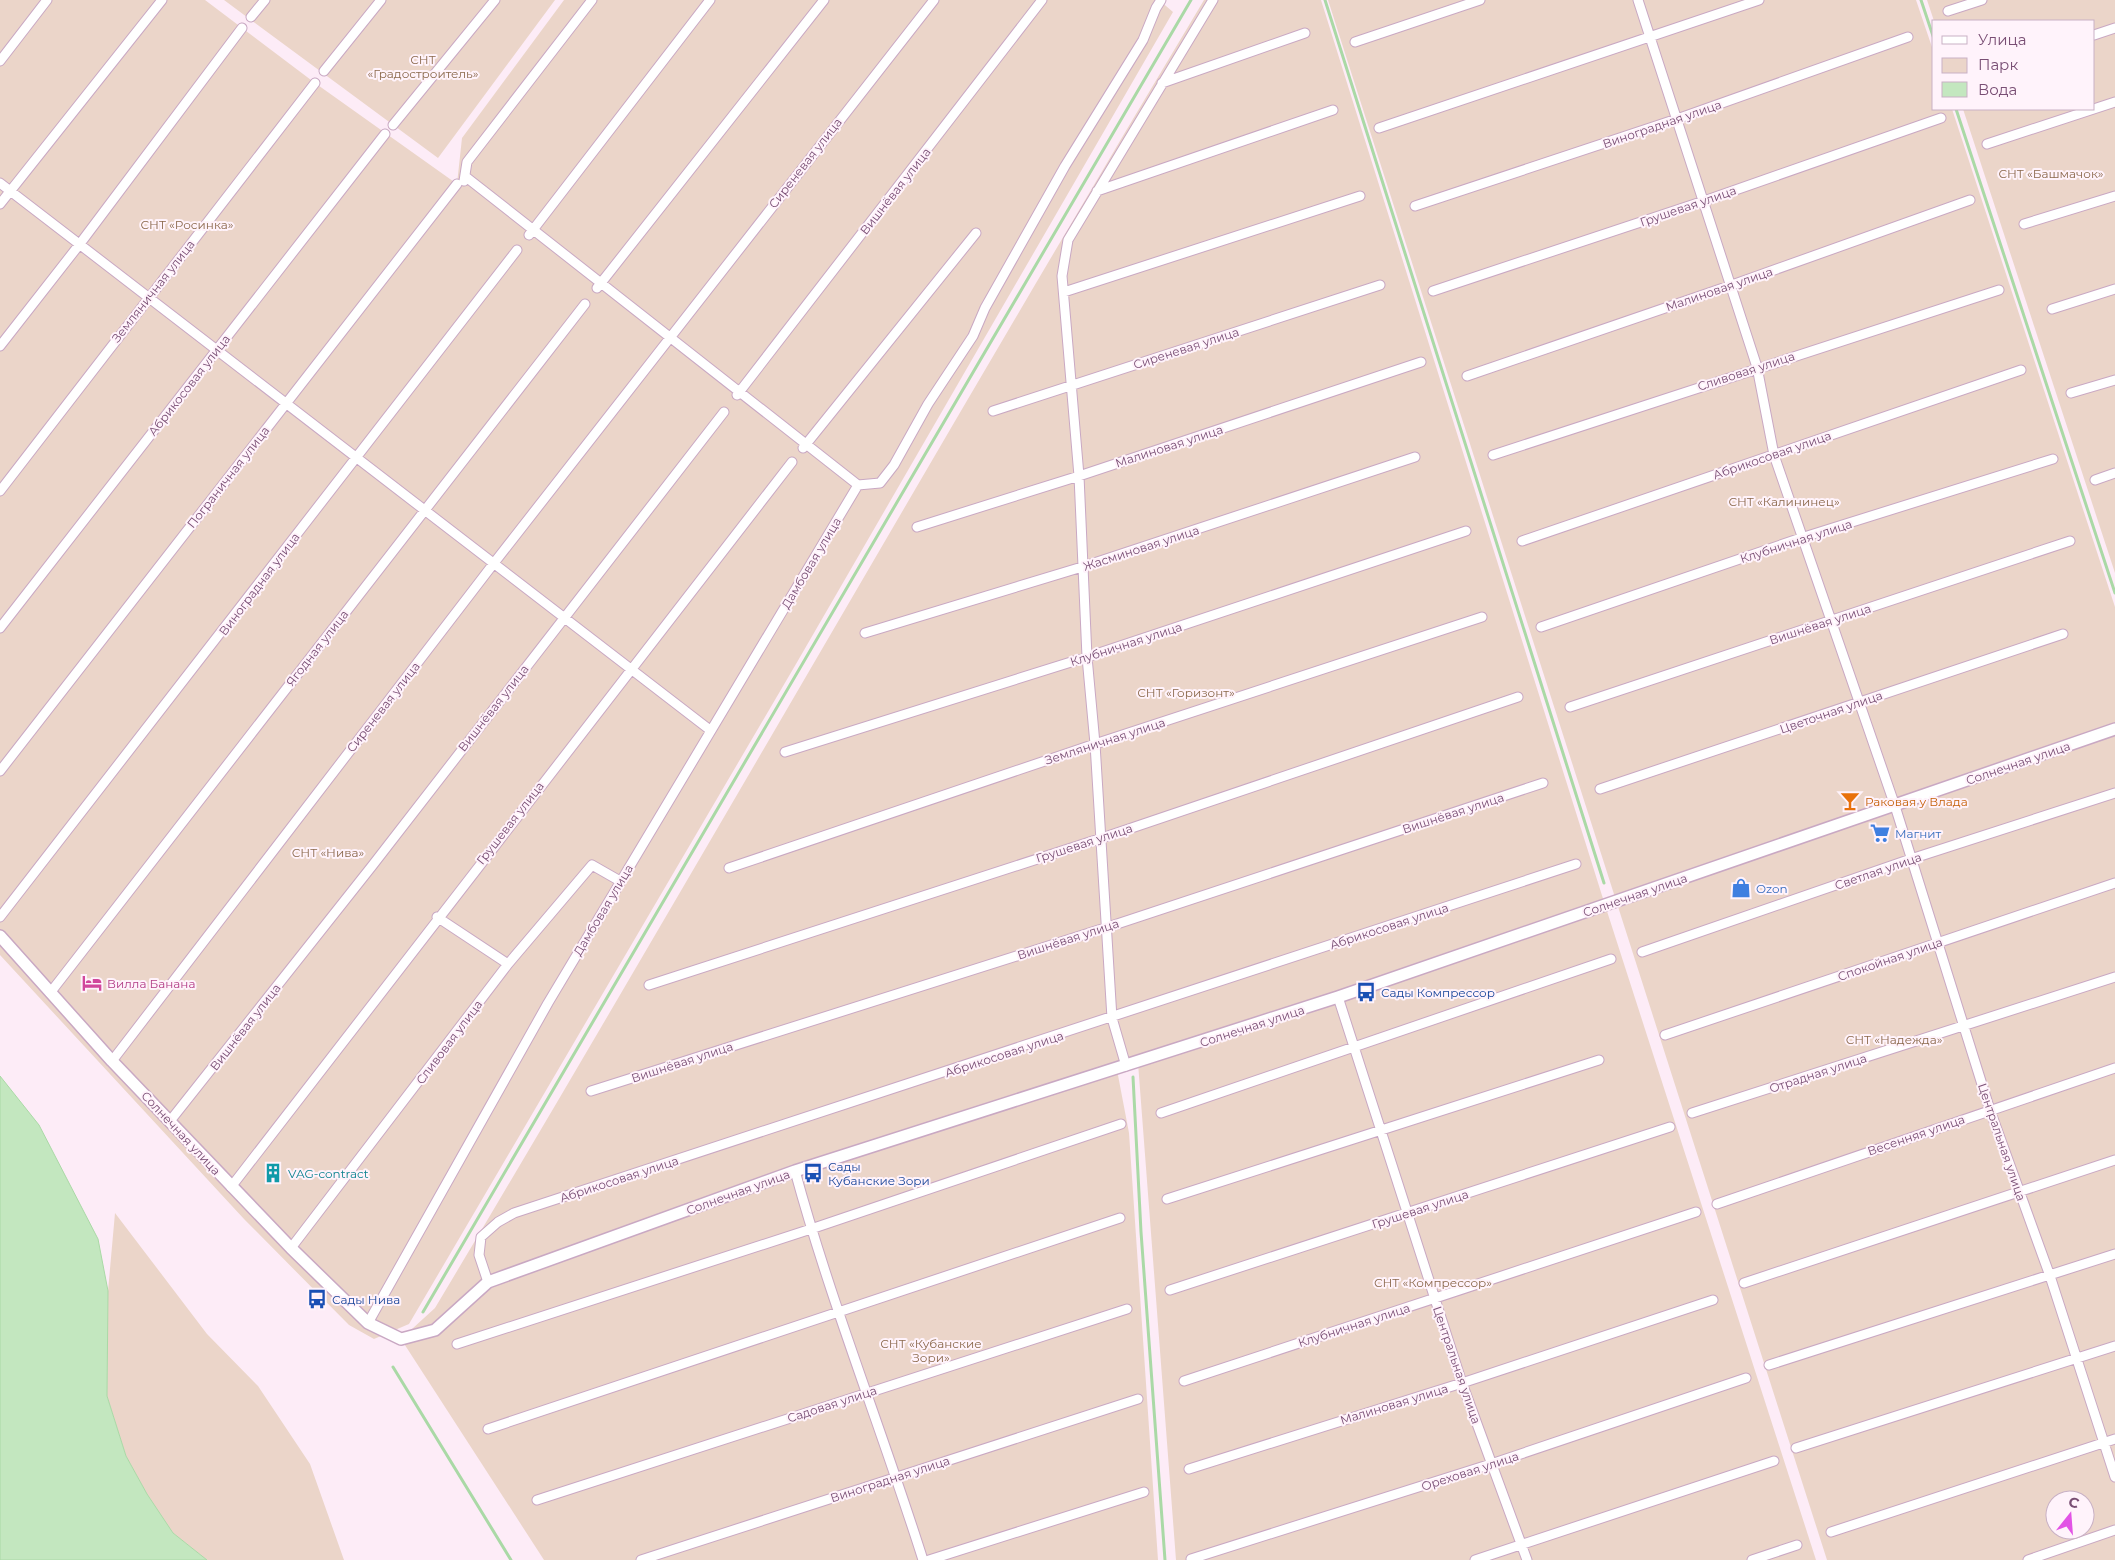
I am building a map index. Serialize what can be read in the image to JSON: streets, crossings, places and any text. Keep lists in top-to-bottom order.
{
  "streets": {
    "street": [
      "Виноградная улица",
      "Сиреневая улица",
      "Вишнёвая улица",
      "Грушевая улица",
      "Малиновая улица",
      "Земляничная улица",
      "Сливовая улица",
      "Абрикосовая улица",
      "Пограничная улица",
      "Клубничная улица",
      "Жасминовая улица",
      "Дамбовая улица",
      "Ягодная улица",
      "Цветочная улица",
      "Солнечная улица",
      "Светлая улица",
      "Спокойная улица",
      "Отрадная улица",
      "Весенняя улица",
      "Центральная улица",
      "Садовая улица",
      "Ореховая улица"
    ]
  },
  "crossings": [
    ["Виноградная улица", "Центральная улица"],
    ["Сиреневая улица", "Солнечная улица"],
    ["Вишнёвая улица", "Солнечная улица"],
    ["Вишнёвая улица", "Центральная улица"],
    ["Грушевая улица", "Солнечная улица"],
    ["Грушевая улица", "Центральная улица"],
    ["Малиновая улица", "Центральная улица"],
    ["Сливовая улица", "Дамбовая улица"],
    ["Сливовая улица", "Солнечная улица"],
    ["Сливовая улица", "Центральная улица"],
    ["Абрикосовая улица", "Солнечная улица"],
    ["Абрикосовая улица", "Центральная улица"],
    ["Клубничная улица", "Центральная улица"],
    ["Дамбовая улица", "Солнечная улица"],
    ["Ягодная улица", "Солнечная улица"],
    ["Цветочная улица", "Центральная улица"],
    ["Солнечная улица", "Центральная улица"],
    ["Светлая улица", "Центральная улица"],
    ["Спокойная улица", "Центральная улица"],
    ["Отрадная улица", "Центральная улица"],
    ["Весенняя улица", "Центральная улица"],
    ["Центральная улица", "Ореховая улица"]
  ],
  "parks": [
    "СНТ «Градостроитель»",
    "СНТ «Башмачок»",
    "СНТ «Росинка»",
    "СНТ «Калининец»",
    "СНТ «Горизонт»",
    "СНТ «Нива»",
    "СНТ «Надежда»",
    "СНТ «Компрессор»",
    "СНТ «Кубанские Зори»"
  ],
  "places": {
    "bar": ["Раковая у Влада"],
    "supermarket": ["Магнит"],
    "shop": ["Ozon"],
    "hotel": ["Вилла Банана"],
    "bus stop": ["Сады Компрессор", "Сады Кубанские Зори", "Сады Нива"],
    "building": ["VAG-contract"]
  },
  "legend": ["Улица", "Парк", "Вода"],
  "north": "top"
}
